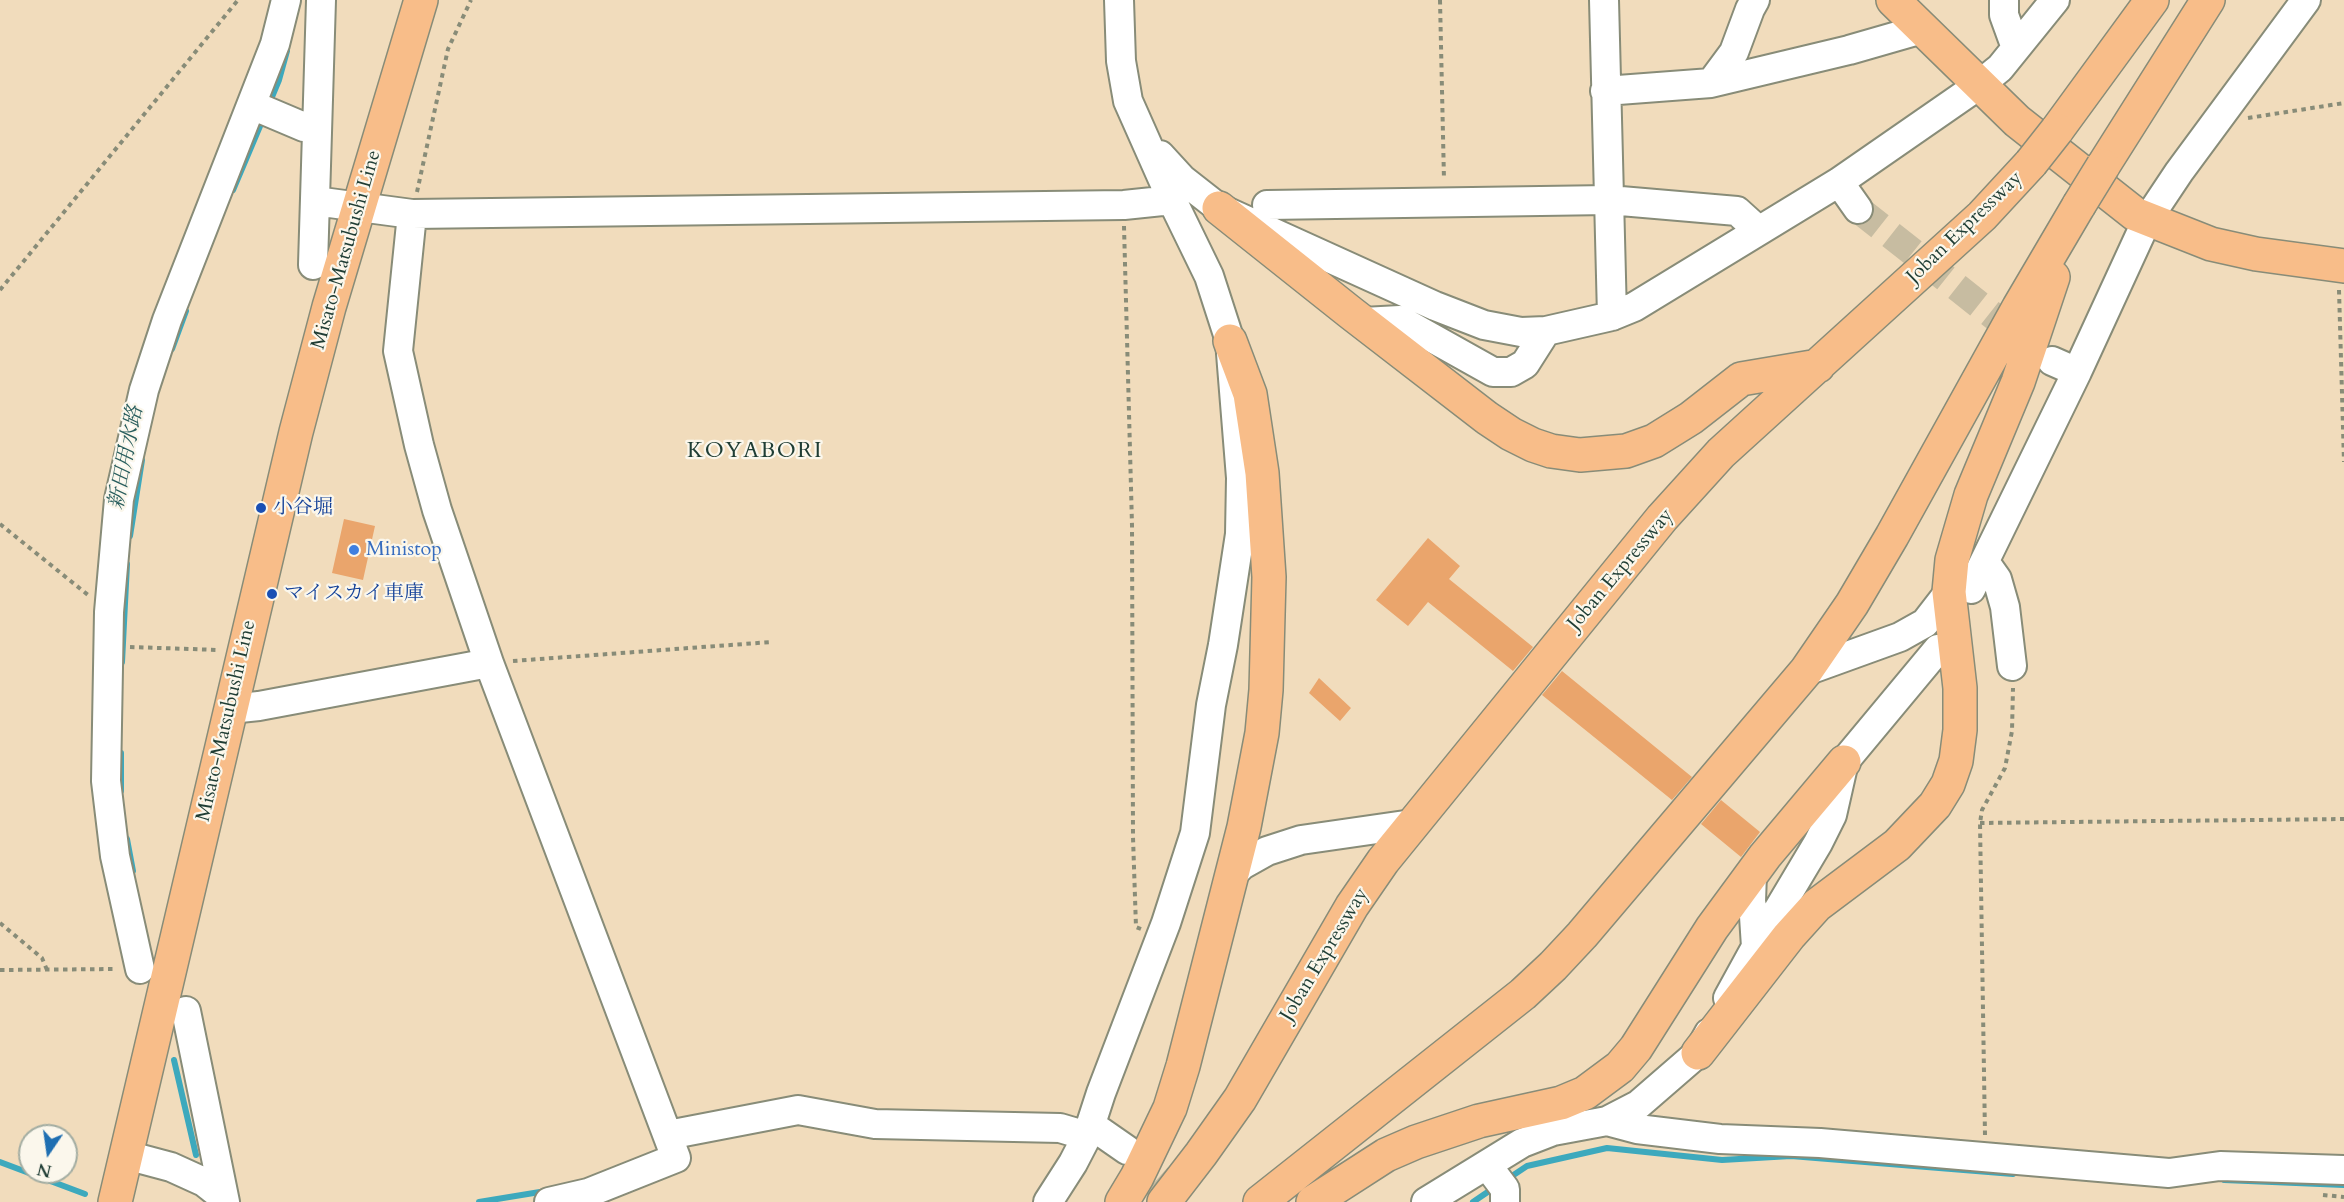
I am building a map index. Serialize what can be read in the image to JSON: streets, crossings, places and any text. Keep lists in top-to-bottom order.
{
  "streets": {
    "main road": ["Joban Expressway", "Misato-Matsubushi Line"]
  },
  "districts": ["KOYABORI"],
  "water": ["新田用水路"],
  "places": ["小谷堀", "Ministop", "マイスカイ車庫"],
  "north": "bottom"
}
